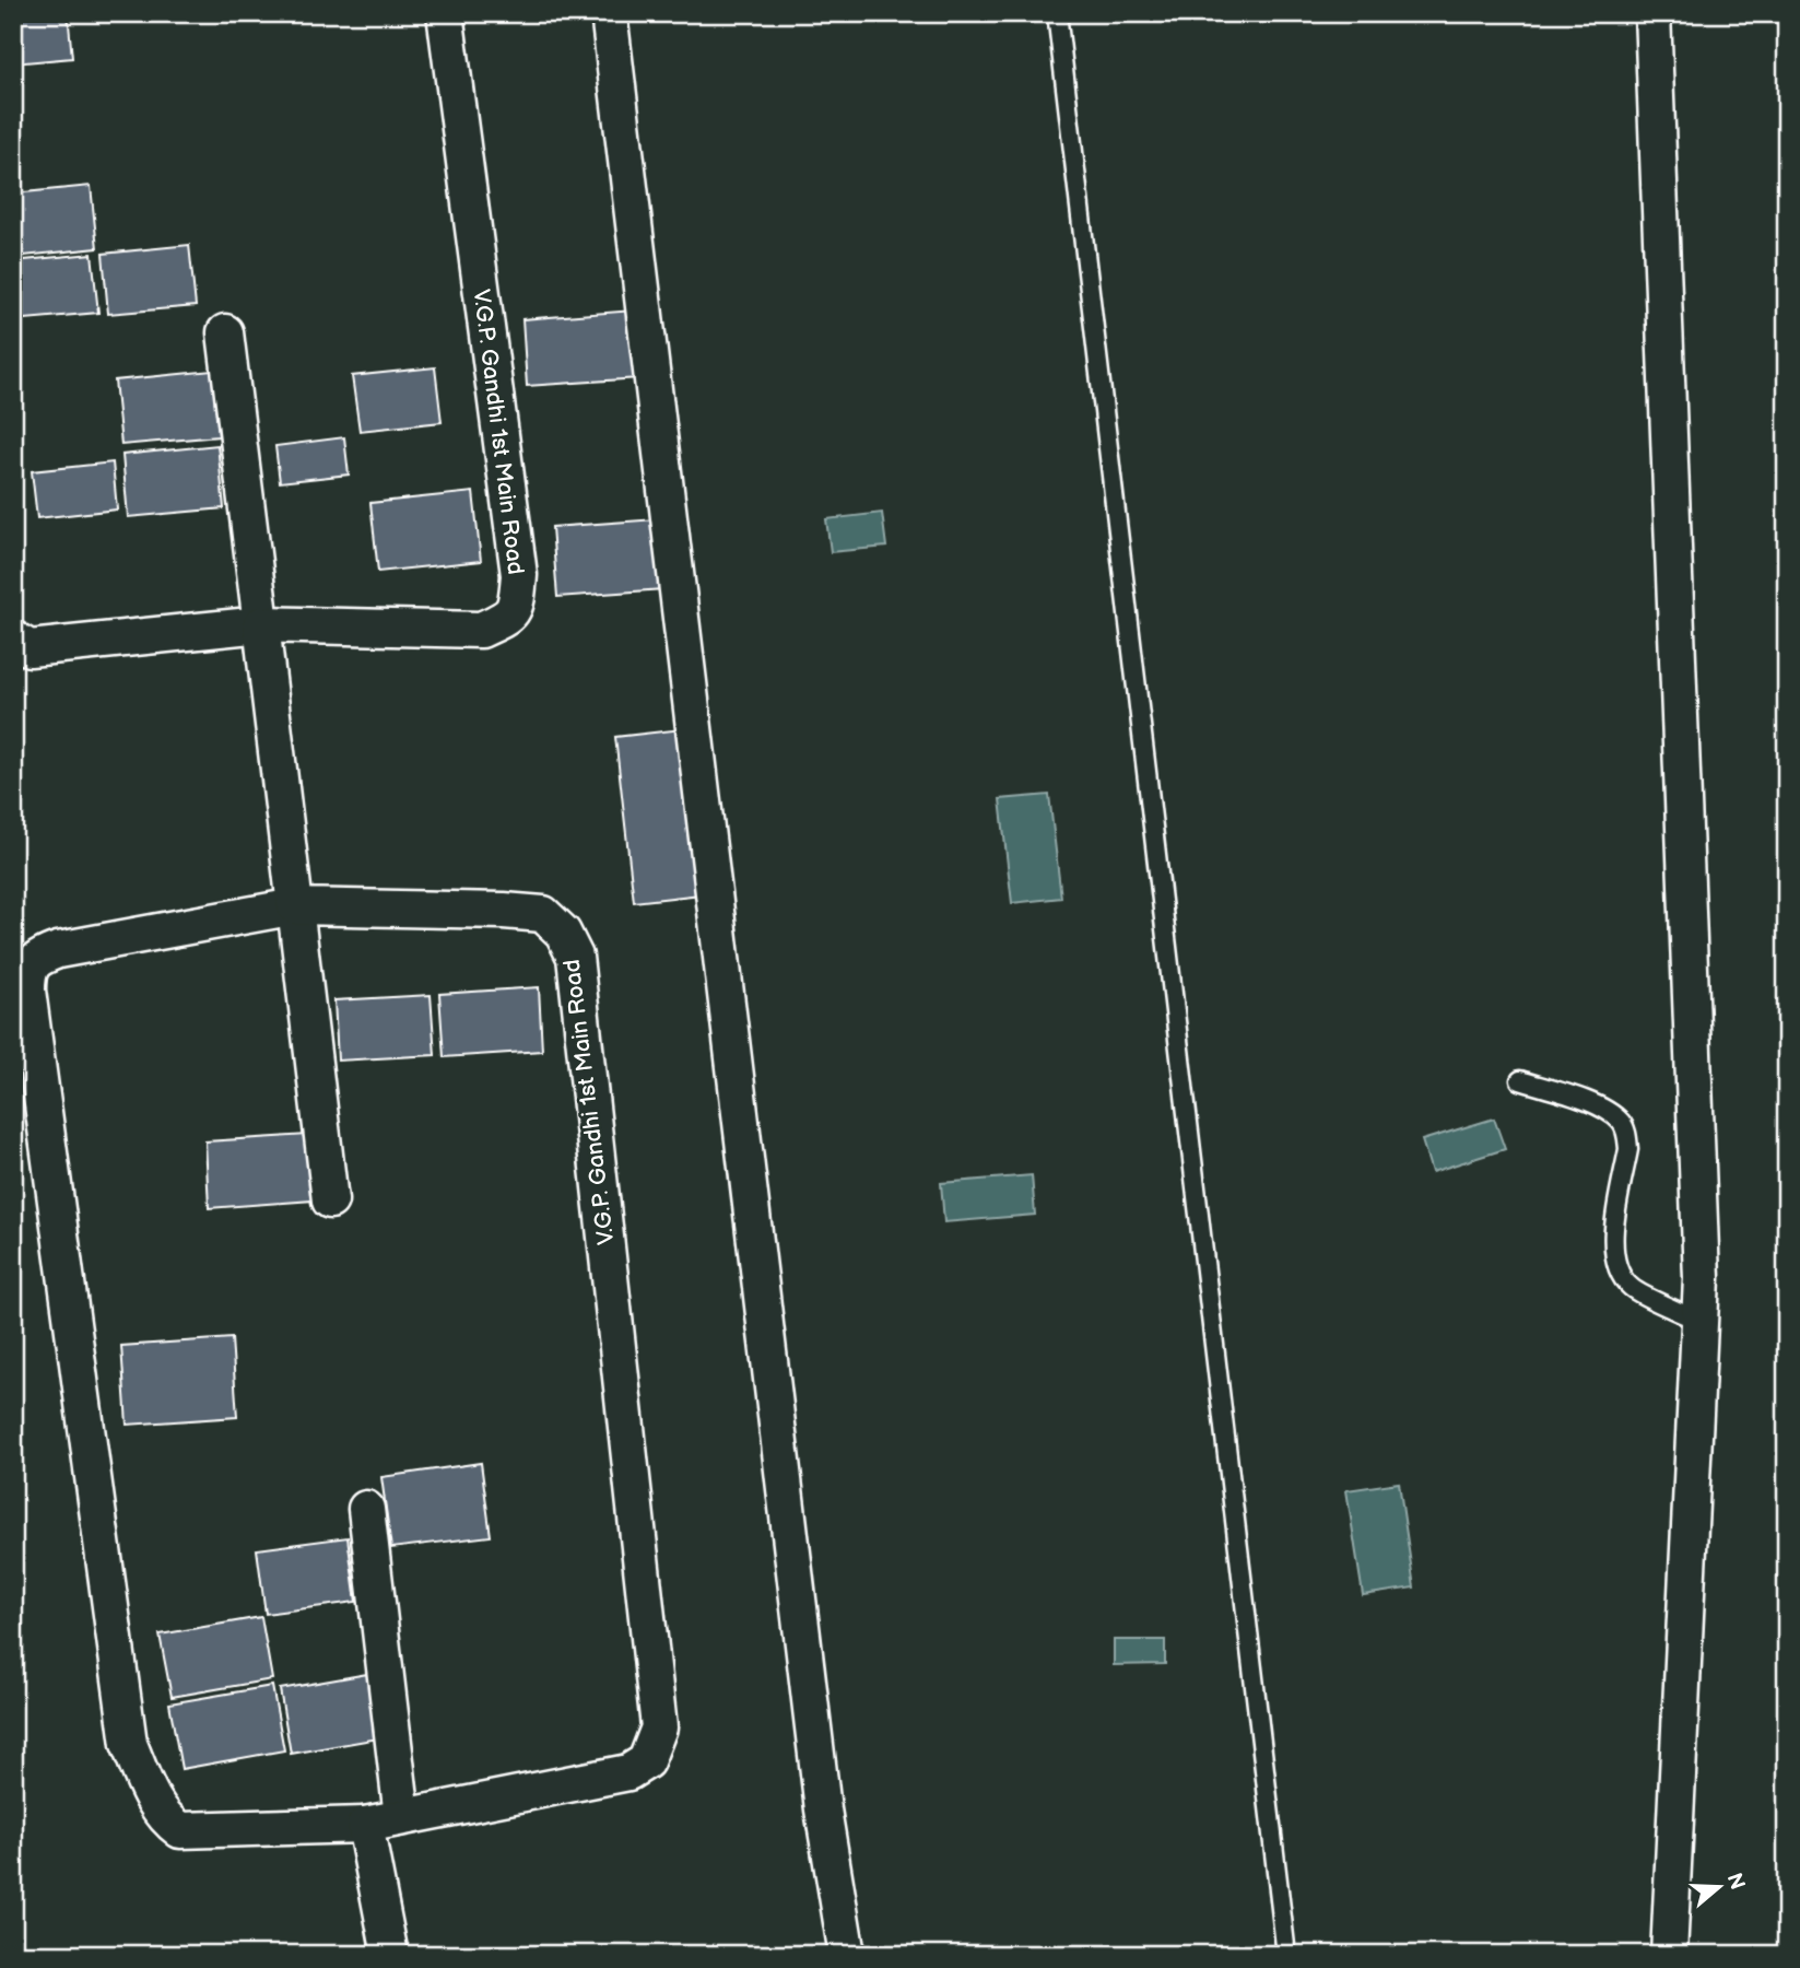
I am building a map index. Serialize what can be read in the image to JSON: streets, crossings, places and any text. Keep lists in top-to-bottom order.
{
  "streets": {
    "street": ["V.G.P. Gandhi 1st Main Road"]
  },
  "north": "right"
}
